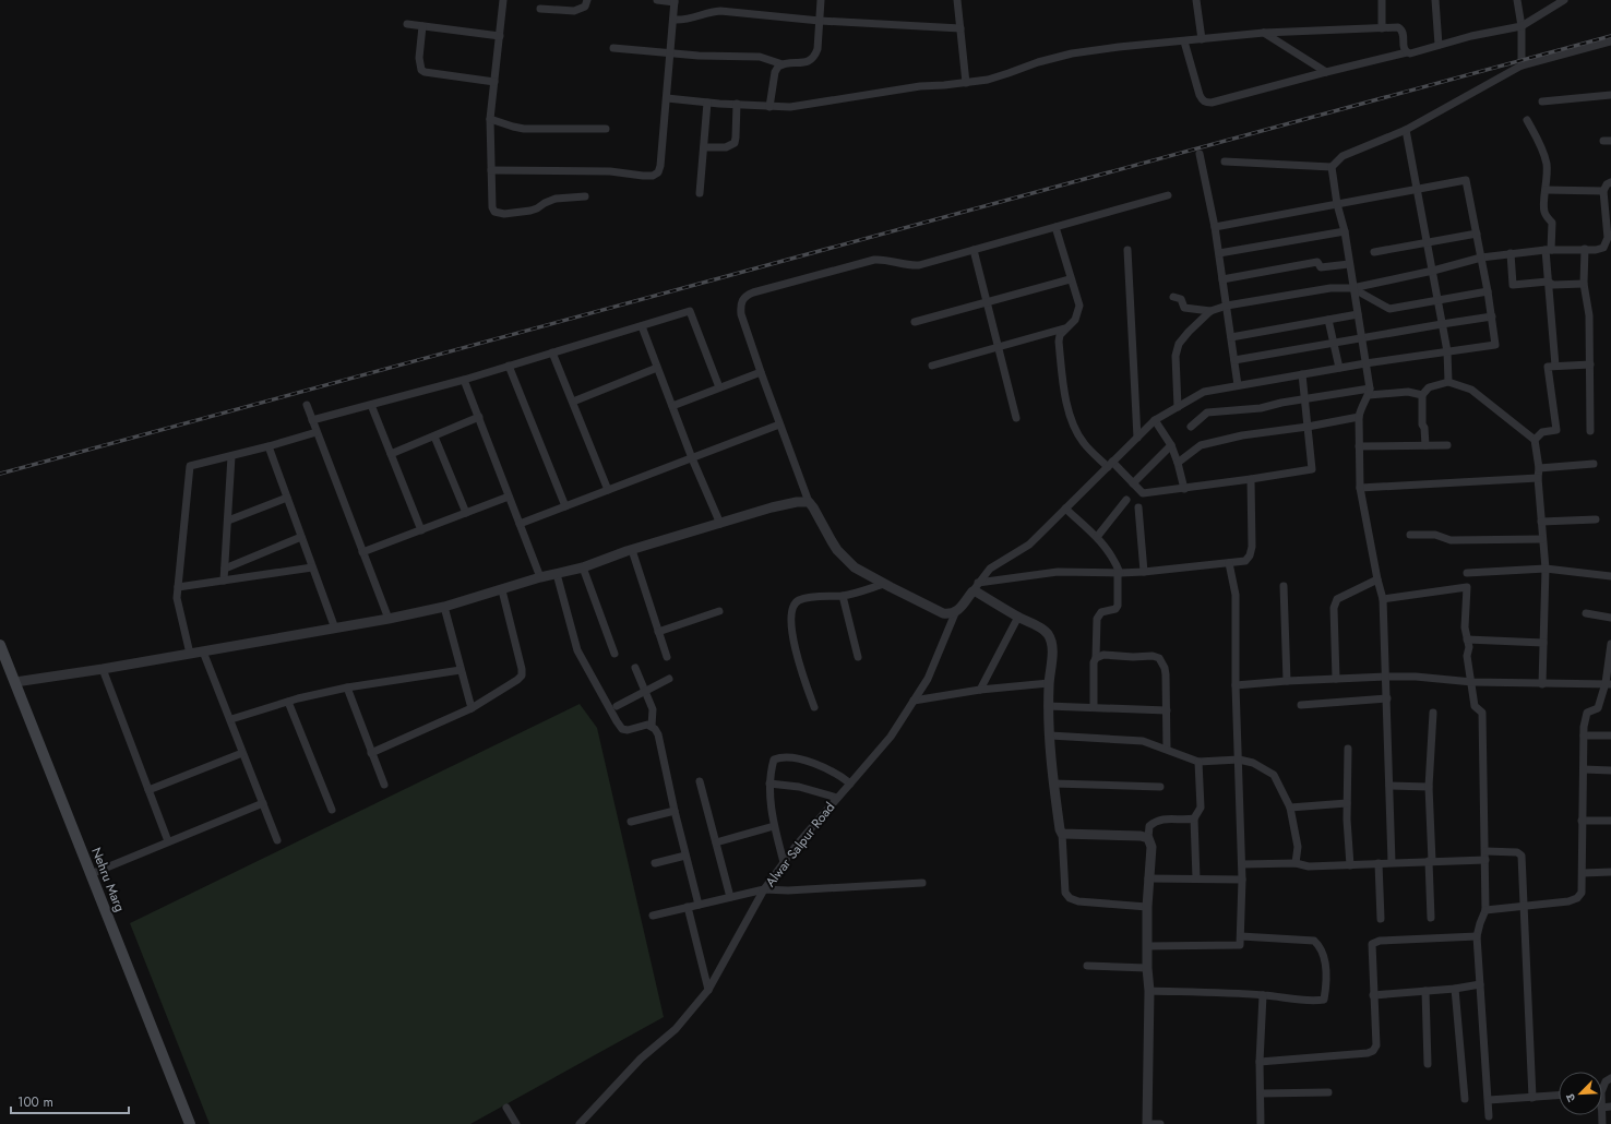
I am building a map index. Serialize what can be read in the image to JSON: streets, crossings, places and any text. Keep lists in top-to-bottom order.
{
  "streets": {
    "main road": ["Nehru Marg"],
    "street": ["Alwar Salpur Road"]
  },
  "scale_bar": "100 m",
  "north": "bottom left"
}
